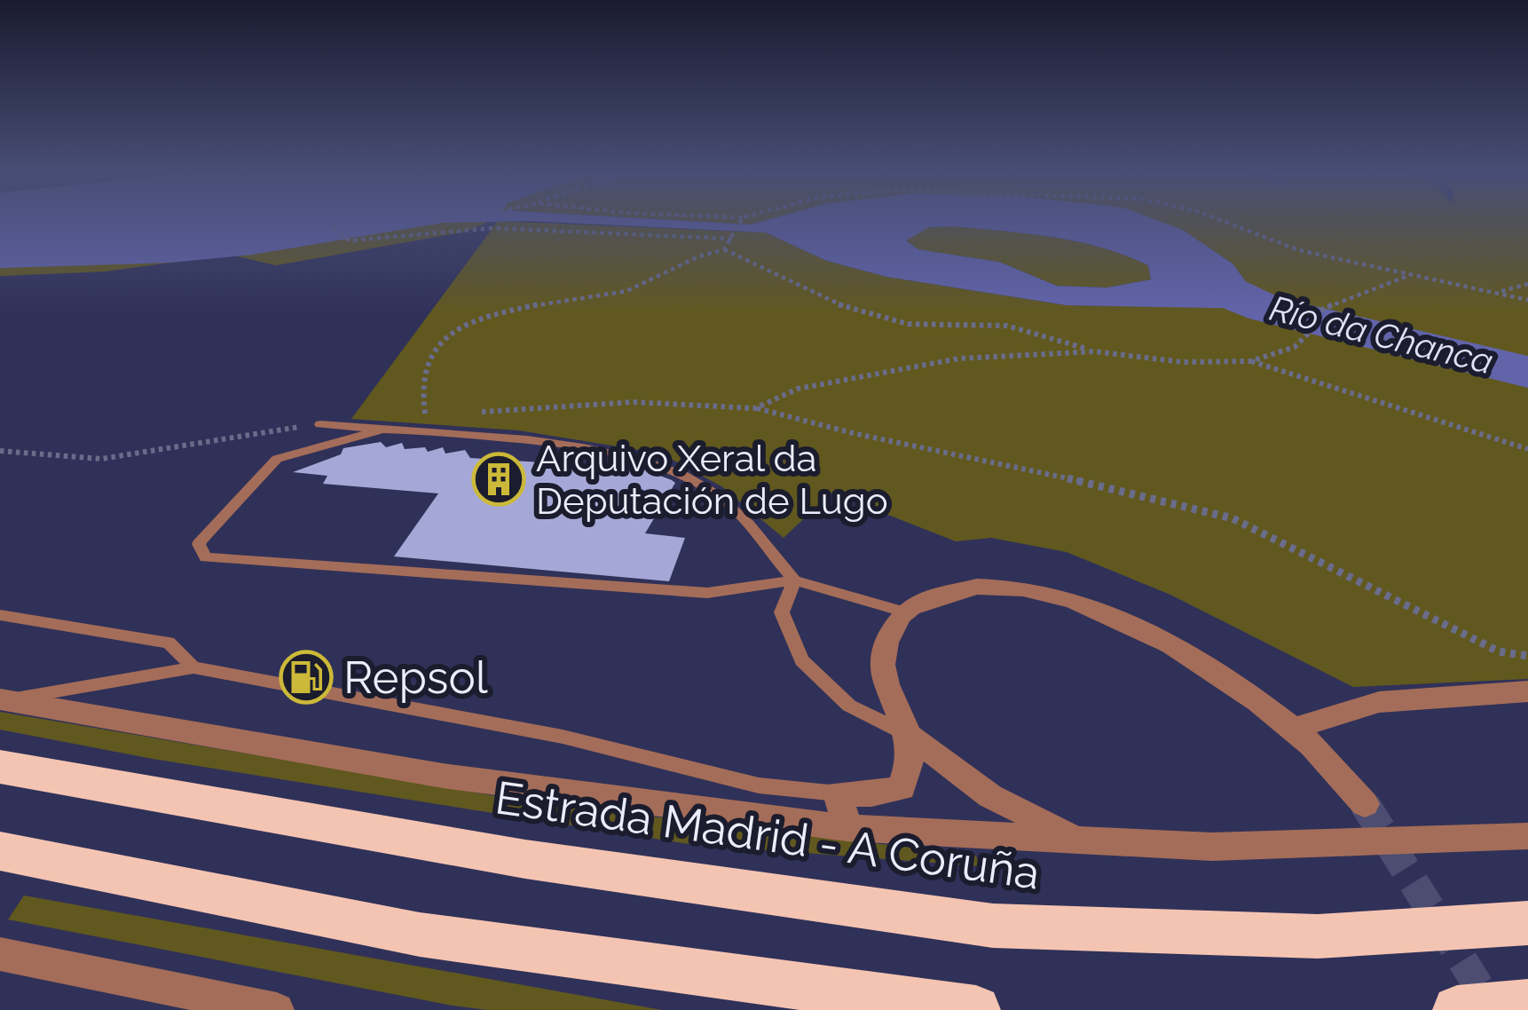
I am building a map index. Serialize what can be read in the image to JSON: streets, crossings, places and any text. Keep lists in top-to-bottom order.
{
  "streets": {
    "highway": ["Estrada Madrid - A Coruña"]
  },
  "water": ["Río da Chanca"],
  "places": {
    "building": ["Arquivo Xeral da Deputación de Lugo"],
    "fuel station": ["Repsol"]
  }
}
